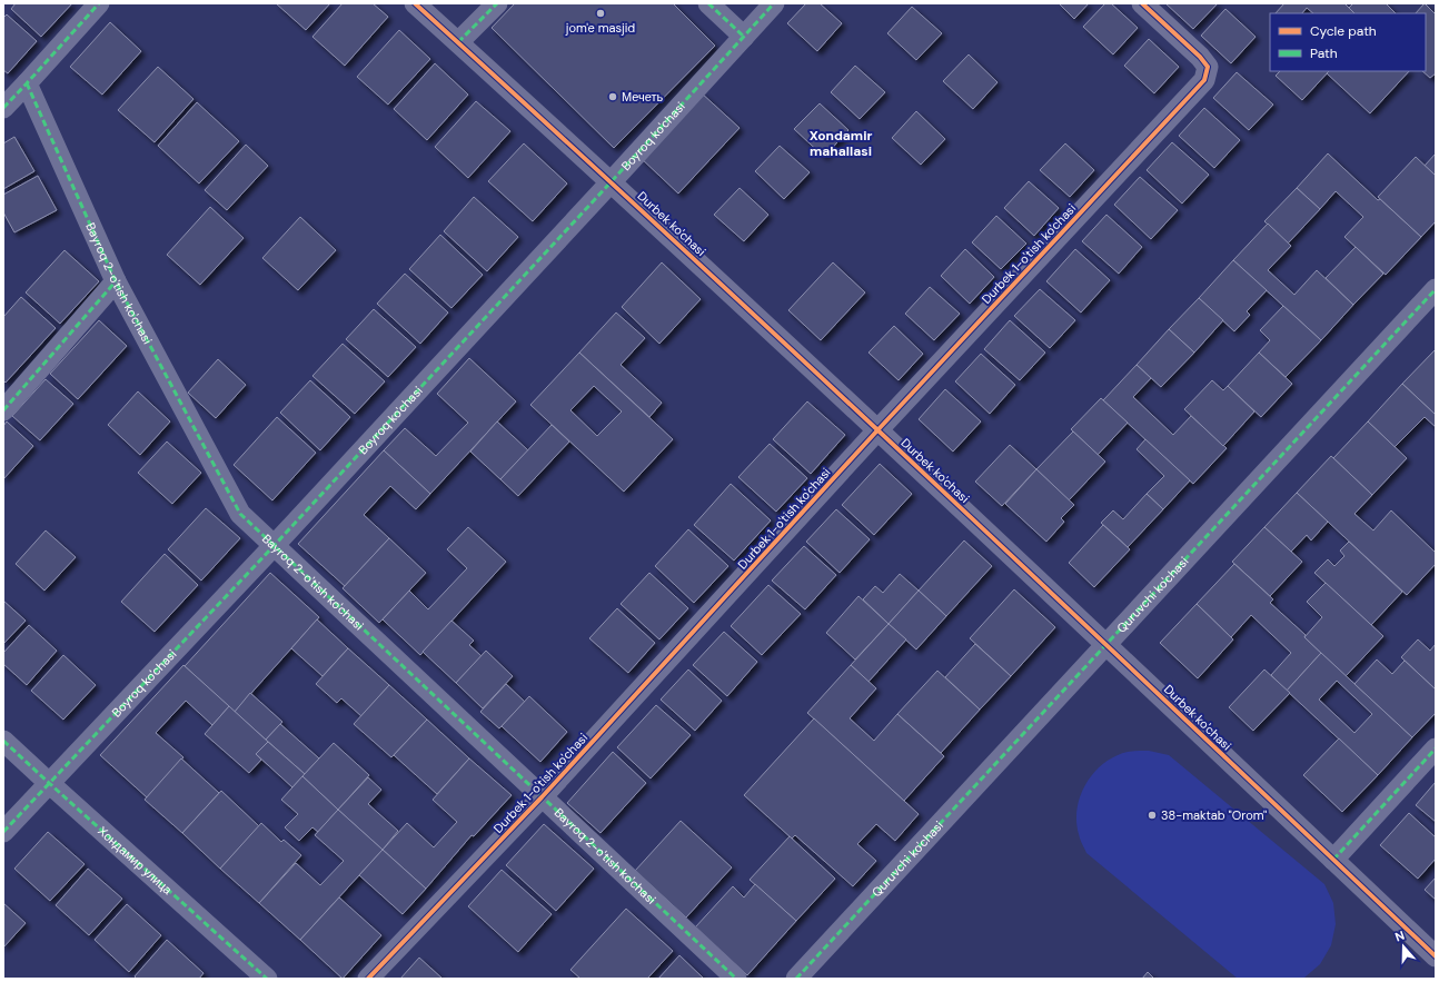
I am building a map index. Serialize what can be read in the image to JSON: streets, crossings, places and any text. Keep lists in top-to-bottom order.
{
  "streets": {
    "street": [
      "Boyroq ko'chasi",
      "Durbek ko'chasi",
      "Durbek 1-o'tish ko'chasi",
      "Bayroq 2-o'tish ko'chasi",
      "Quruvchi ko'chasi",
      "Хондамир улица"
    ]
  },
  "crossings": [
    ["Boyroq ko'chasi", "Durbek ko'chasi"],
    ["Boyroq ko'chasi", "Bayroq 2-o'tish ko'chasi"],
    ["Boyroq ko'chasi", "Хондамир улица"],
    ["Durbek ko'chasi", "Durbek 1-o'tish ko'chasi"],
    ["Durbek ko'chasi", "Quruvchi ko'chasi"],
    ["Durbek 1-o'tish ko'chasi", "Bayroq 2-o'tish ko'chasi"]
  ],
  "districts": ["Xondamir mahallasi"],
  "places": ["jom'e masjid", "Мечеть", "38-maktab \"Orom\""],
  "legend": ["Cycle path", "Path"],
  "north": "top"
}
